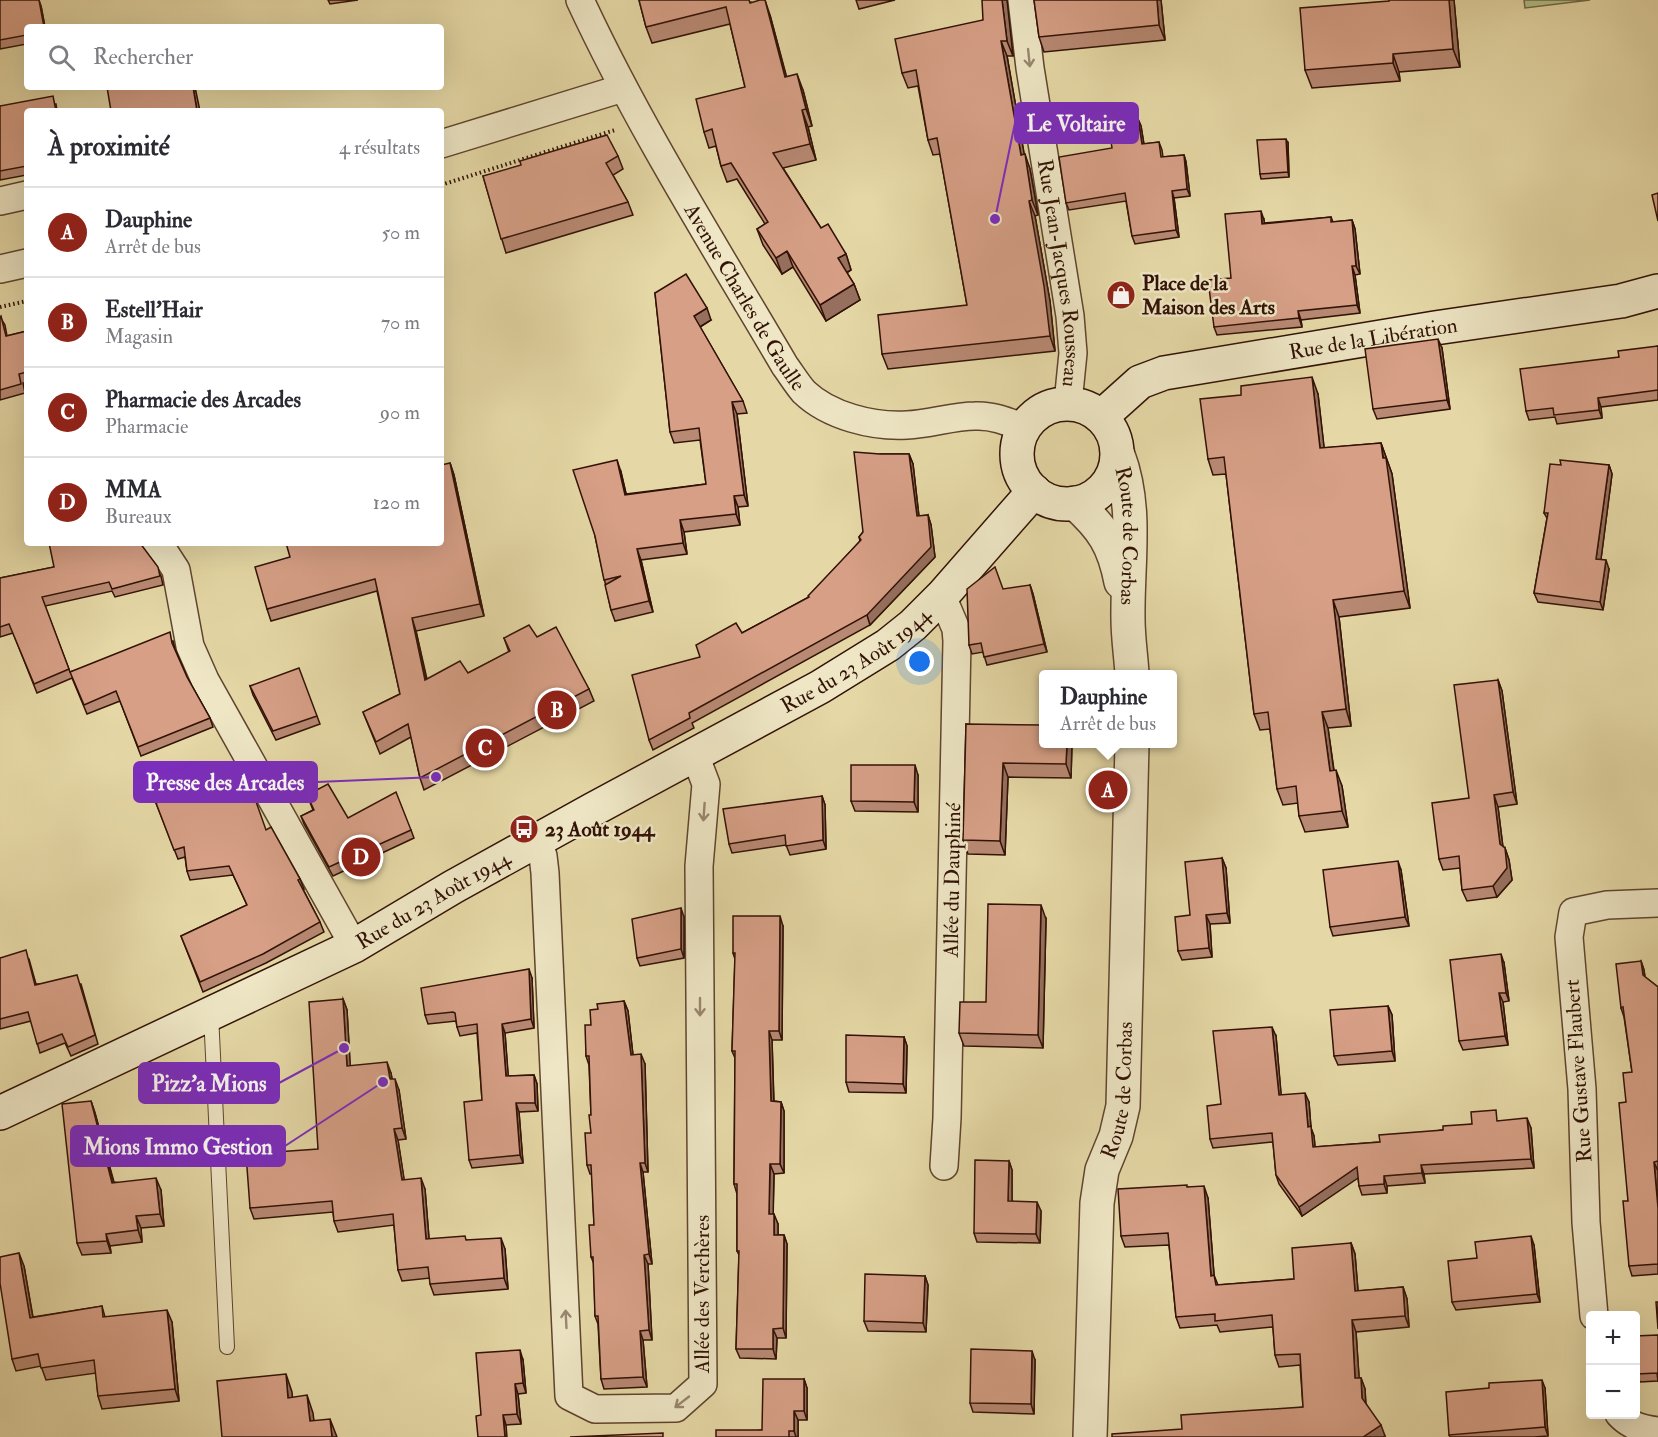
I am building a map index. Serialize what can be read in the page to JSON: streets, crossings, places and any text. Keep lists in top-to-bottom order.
{
  "streets": {
    "main road": ["Rue de la Libération", "Route de Corbas", "Rue du 23 Août 1944"],
    "street": [
      "Rue Jean-Jacques Rousseau",
      "Avenue Charles de Gaulle",
      "Allée du Dauphiné",
      "Rue Gustave Flaubert",
      "Allée des Verchères"
    ]
  },
  "crossings": [
    ["Rue Jean-Jacques Rousseau", "Avenue Charles de Gaulle"],
    ["Rue Jean-Jacques Rousseau", "Rue de la Libération"],
    ["Rue Jean-Jacques Rousseau", "Route de Corbas"],
    ["Rue Jean-Jacques Rousseau", "Rue du 23 Août 1944"],
    ["Avenue Charles de Gaulle", "Rue de la Libération"],
    ["Avenue Charles de Gaulle", "Route de Corbas"],
    ["Avenue Charles de Gaulle", "Rue du 23 Août 1944"],
    ["Rue de la Libération", "Route de Corbas"],
    ["Rue de la Libération", "Rue du 23 Août 1944"],
    ["Route de Corbas", "Rue du 23 Août 1944"],
    ["Rue du 23 Août 1944", "Allée du Dauphiné"],
    ["Rue du 23 Août 1944", "Allée des Verchères"]
  ],
  "one_way": ["Rue Jean-Jacques Rousseau"],
  "places": {
    "other": [
      "Le Voltaire",
      "Presse des Arcades",
      "Pizz'a Mions",
      "Mions Immo Gestion"
    ],
    "shop": ["Place de la Maison des Arts"],
    "bus stop": ["23 Août 1944"]
  },
  "page": {
    "search": "Rechercher",
    "heading": ["À proximité", "4 résultats"],
    "list": [
      {
        "mark": "A",
        "name": "Dauphine",
        "note": "Arrêt de bus",
        "value": "50 m"
      },
      {
        "mark": "B",
        "name": "Estell'Hair",
        "note": "Magasin",
        "value": "70 m"
      },
      {
        "mark": "C",
        "name": "Pharmacie des Arcades",
        "note": "Pharmacie",
        "value": "90 m"
      },
      {
        "mark": "D",
        "name": "MMA",
        "note": "Bureaux",
        "value": "120 m"
      }
    ],
    "popup": ["Dauphine", "Arrêt de bus"],
    "pins": [
      "B",
      "C",
      "A",
      "D"
    ],
    "map_buttons": ["+", "−"]
  }
}
